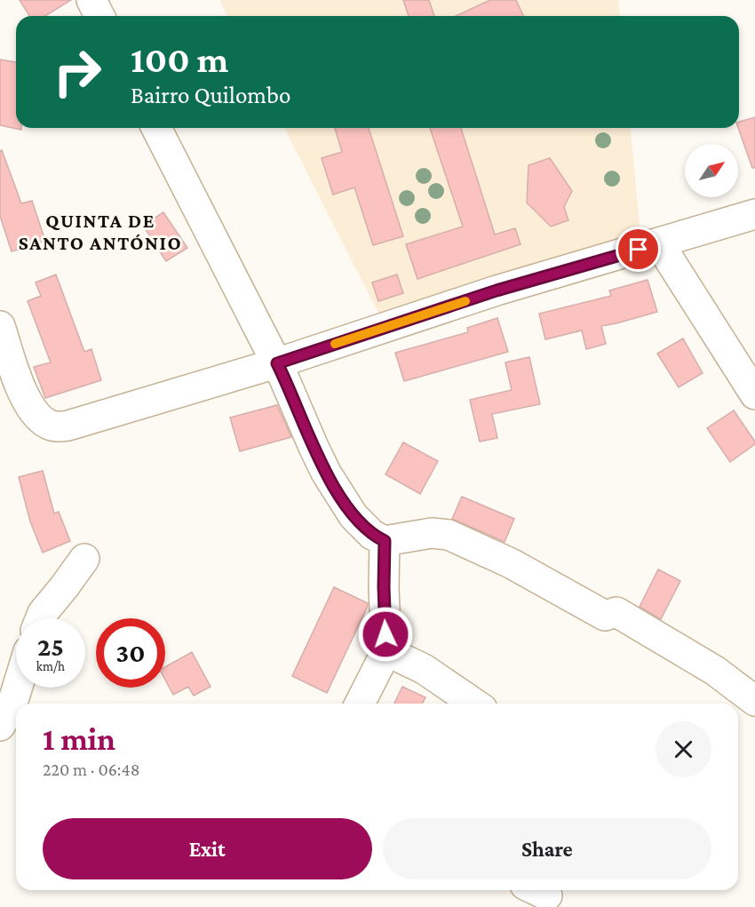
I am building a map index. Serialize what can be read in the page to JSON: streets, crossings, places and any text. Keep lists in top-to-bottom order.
{
  "districts": ["QUINTA DE SANTO ANTÓNIO"],
  "north": "top right",
  "page": {
    "turn": ["100 m", "Bairro Quilombo"],
    "speed": "25 km/h",
    "limit": "30",
    "heading": ["1 min", "220 m · 06:48"],
    "buttons": ["Exit", "Share"]
  }
}
